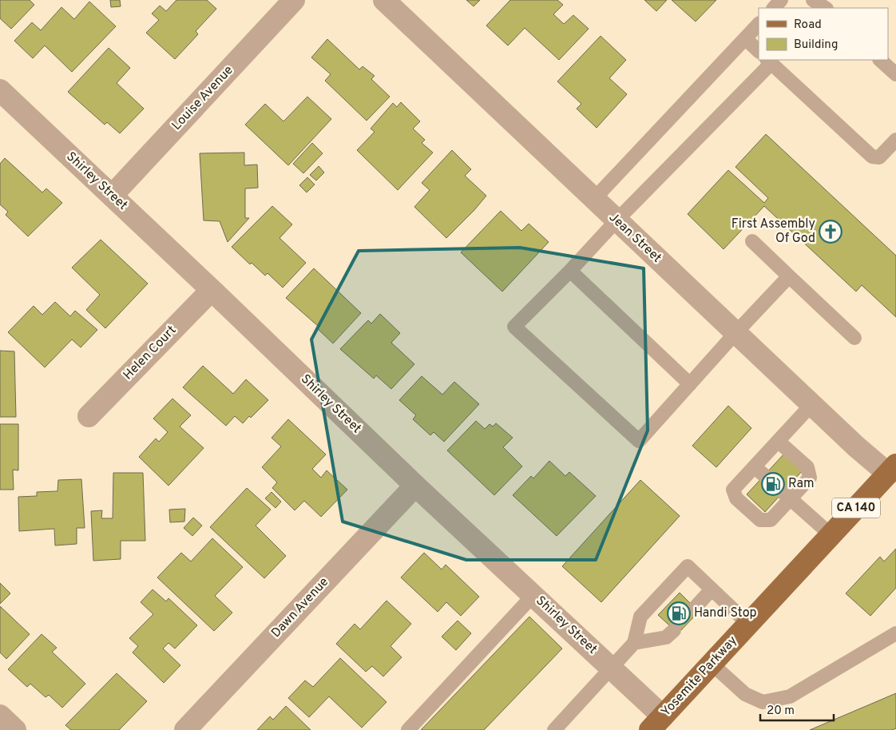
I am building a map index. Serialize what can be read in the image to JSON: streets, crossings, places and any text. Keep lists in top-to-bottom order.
{
  "streets": {
    "main road": ["CA 140", "Yosemite Parkway"],
    "street": [
      "Louise Avenue",
      "Shirley Street",
      "Jean Street",
      "Helen Court",
      "Dawn Avenue"
    ]
  },
  "crossings": [
    ["Louise Avenue", "Shirley Street"],
    ["Shirley Street", "Helen Court"],
    ["Shirley Street", "Dawn Avenue"],
    ["Shirley Street", "Yosemite Parkway"],
    ["Jean Street", "Yosemite Parkway"]
  ],
  "places": {
    "church": ["First Assembly Of God"],
    "fuel station": ["Ram", "Handi Stop"]
  },
  "legend": ["Road", "Building"],
  "scale_bar": "20 m"
}
